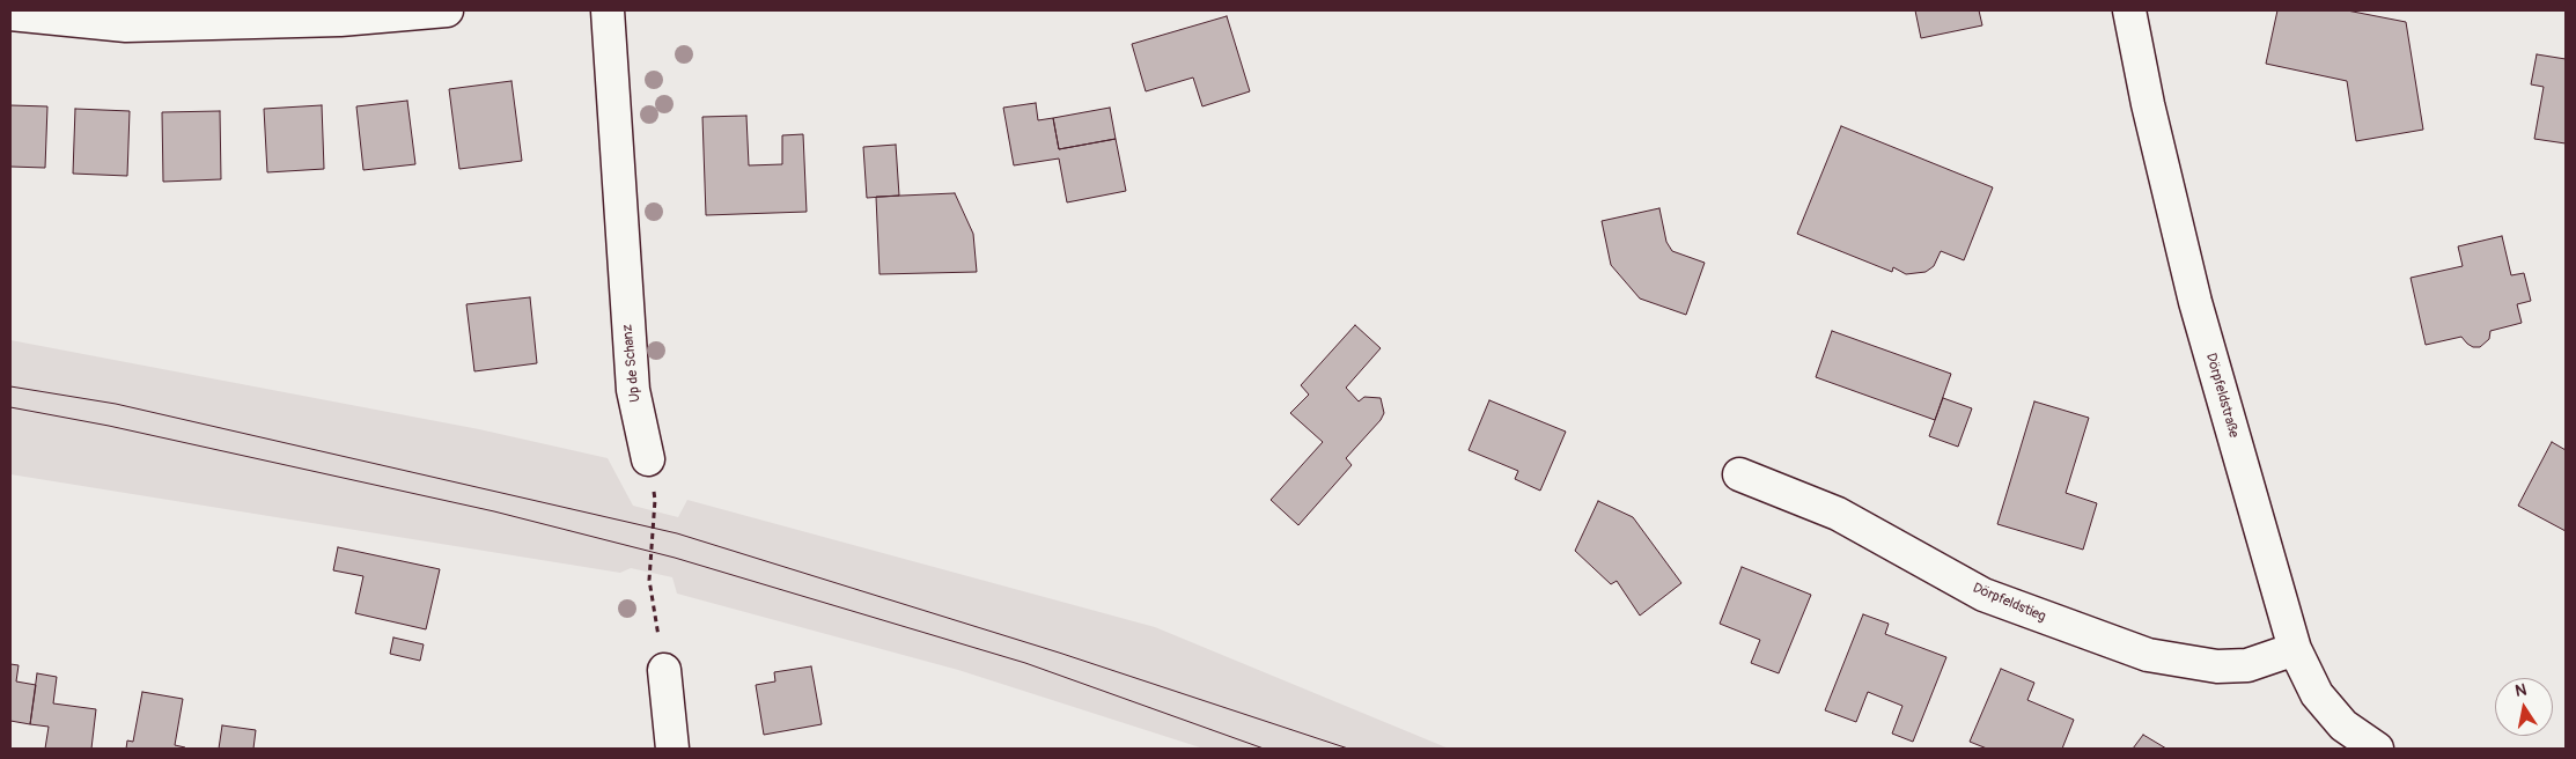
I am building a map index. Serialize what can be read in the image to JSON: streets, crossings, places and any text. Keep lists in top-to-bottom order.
{
  "streets": {
    "street": ["Up de Schanz", "Dörpfeldstraße", "Dörpfeldstieg"]
  },
  "crossings": [
    ["Dörpfeldstraße", "Dörpfeldstieg"]
  ],
  "north": "top"
}
